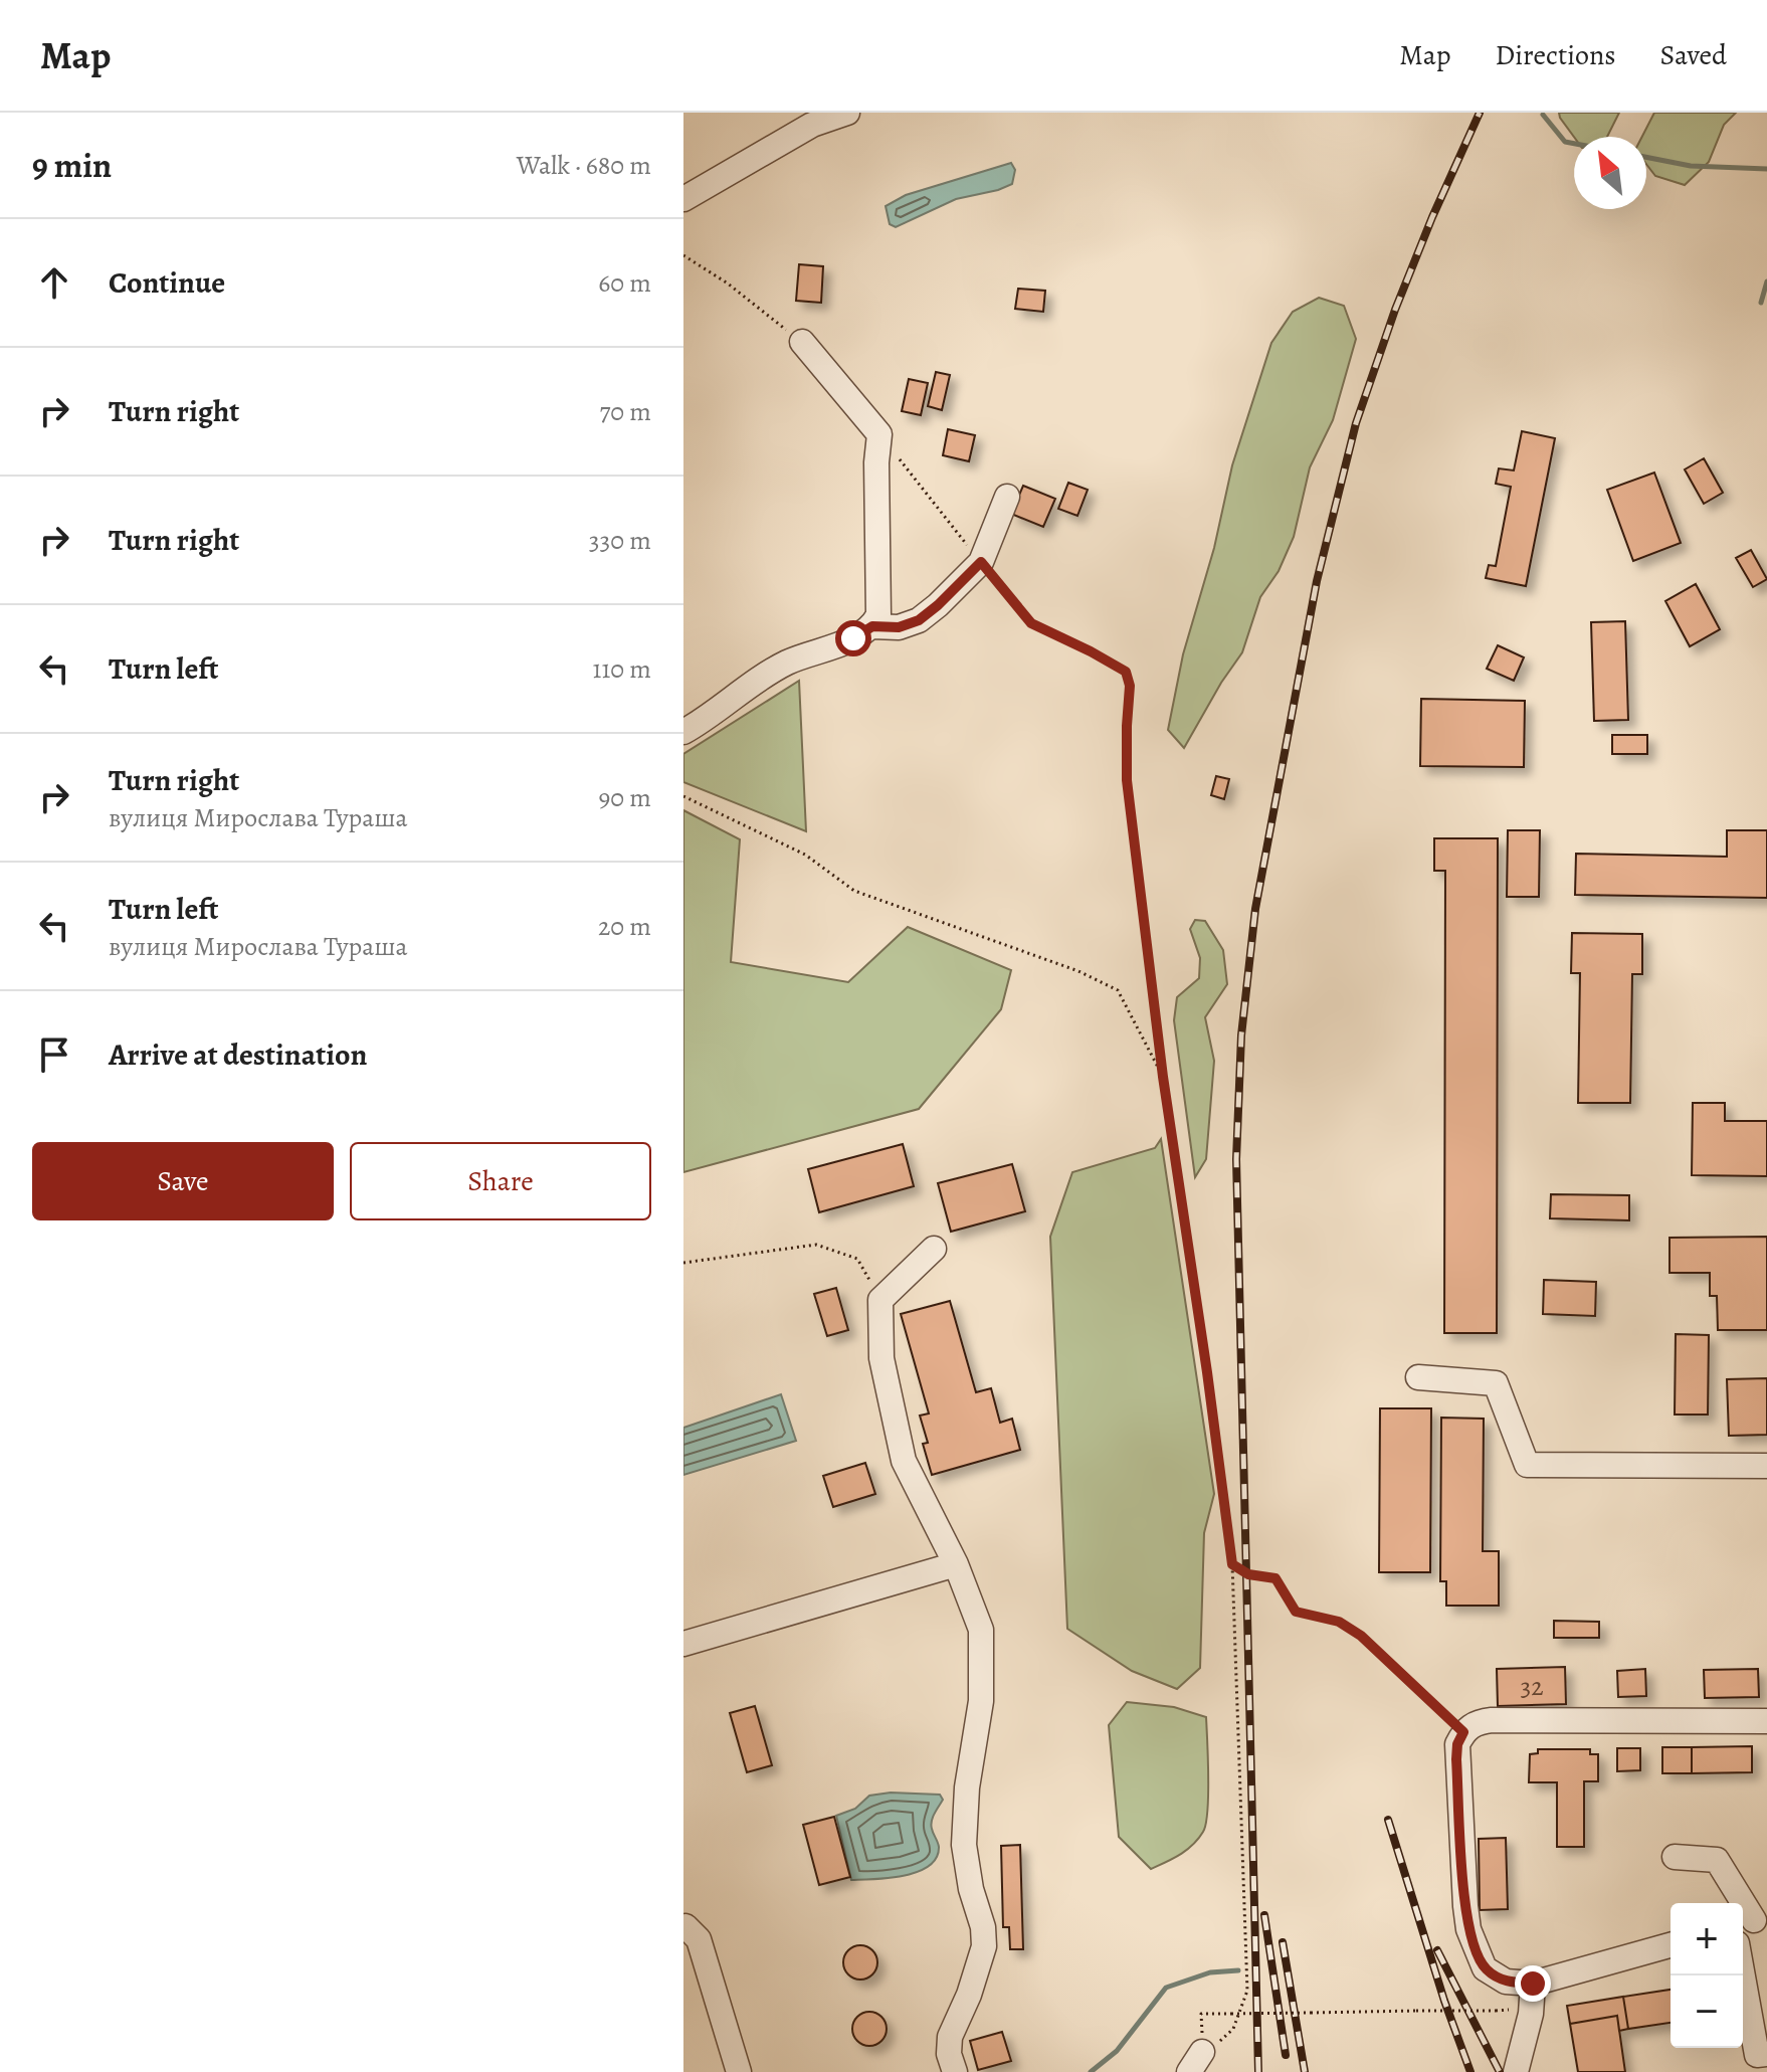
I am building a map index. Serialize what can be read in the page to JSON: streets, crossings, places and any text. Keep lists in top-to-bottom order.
{
  "house_numbers": ["32"],
  "north": "top left",
  "page": {
    "header": "Map",
    "nav": ["Map", "Directions", "Saved"],
    "heading": ["9 min", "Walk · 680 m"],
    "list": [
      ["Continue", "60 m"],
      ["Turn right", "70 m"],
      ["Turn right", "330 m"],
      ["Turn left", "110 m"],
      ["Turn right", "вулиця Мирослава Тураша", "90 m"],
      ["Turn left", "вулиця Мирослава Тураша", "20 m"],
      "Arrive at destination"
    ],
    "buttons": ["Save", "Share"],
    "map_buttons": ["+", "−"]
  }
}
